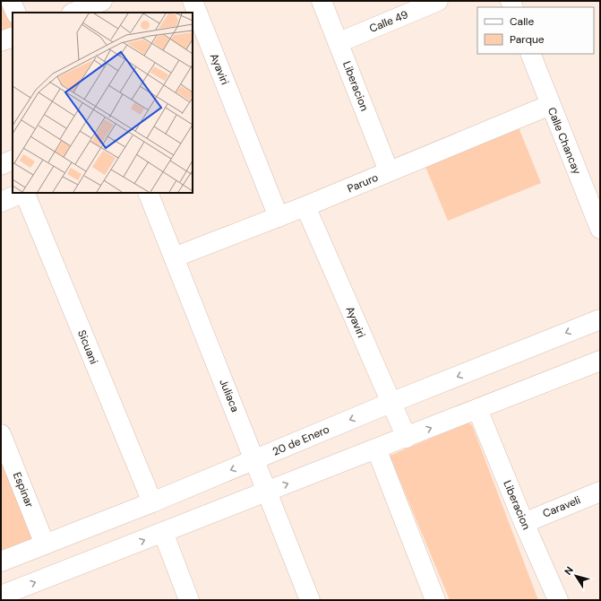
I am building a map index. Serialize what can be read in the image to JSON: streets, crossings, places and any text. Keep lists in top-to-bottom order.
{
  "streets": {
    "street": [
      "Calle 49",
      "Ayaviri",
      "Liberacion",
      "Calle Chancay",
      "Paruro",
      "Sicuani",
      "Juliaca",
      "20 de Enero",
      "Espinar",
      "Caraveli"
    ]
  },
  "crossings": [
    ["Calle 49", "Liberacion"],
    ["Ayaviri", "Paruro"],
    ["Ayaviri", "20 de Enero"],
    ["Liberacion", "Paruro"],
    ["Liberacion", "Caraveli"],
    ["Calle Chancay", "Paruro"],
    ["Paruro", "Juliaca"],
    ["Sicuani", "20 de Enero"],
    ["Juliaca", "20 de Enero"],
    ["20 de Enero", "Espinar"]
  ],
  "legend": ["Calle", "Parque"],
  "north": "top left"
}
